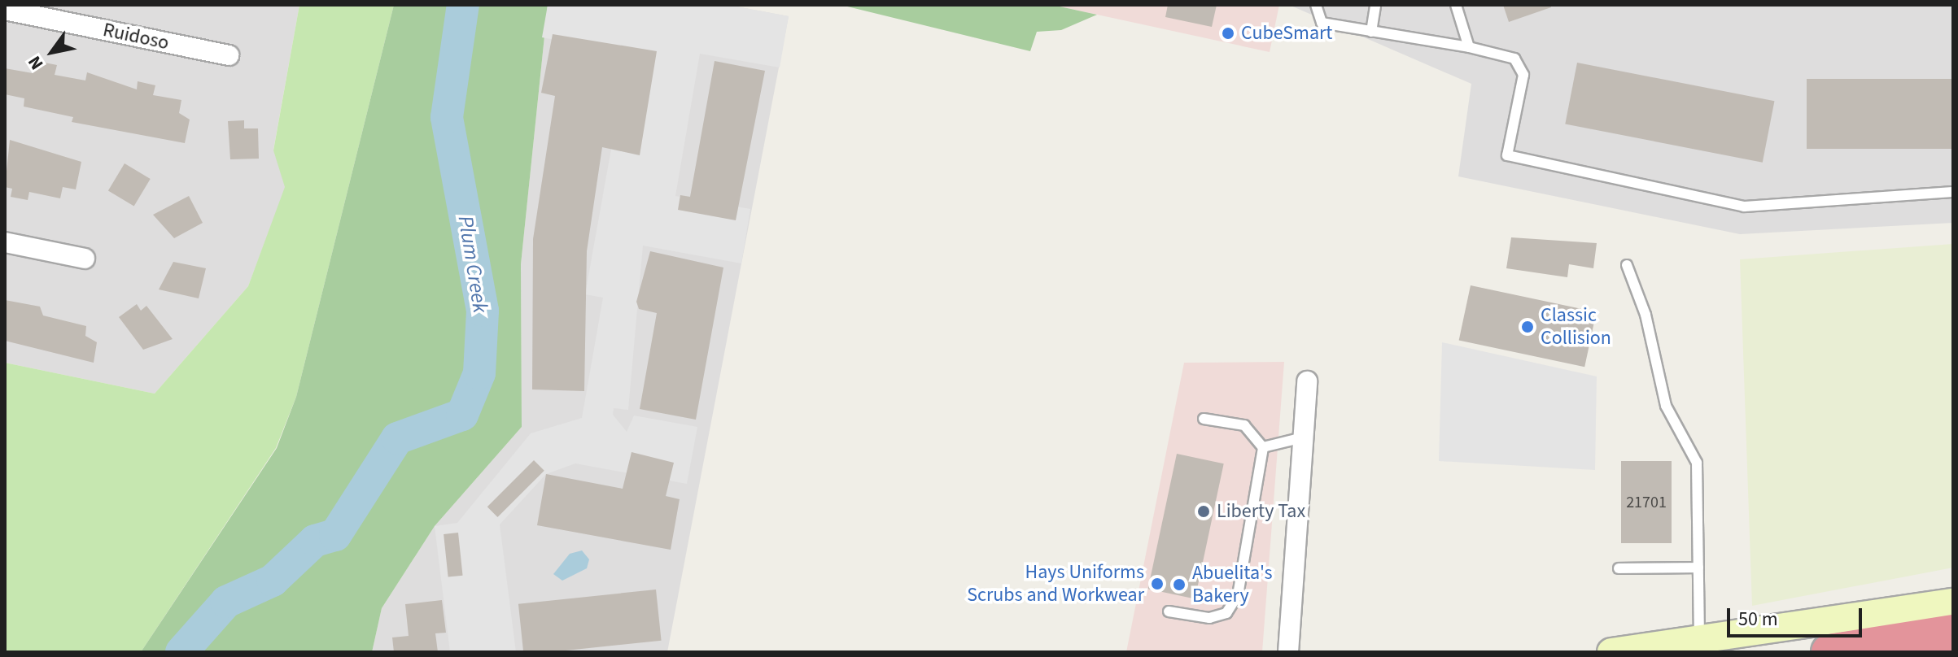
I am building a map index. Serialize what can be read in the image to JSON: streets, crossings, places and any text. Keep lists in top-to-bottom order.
{
  "streets": {
    "street": ["Ruidoso"]
  },
  "water": ["Plum Creek"],
  "places": [
    "CubeSmart",
    "Classic Collision",
    "Liberty Tax",
    "Hays Uniforms Scrubs and Workwear",
    "Abuelita's Bakery"
  ],
  "house_numbers": ["21701"],
  "scale_bar": "50 m",
  "north": "bottom left"
}
